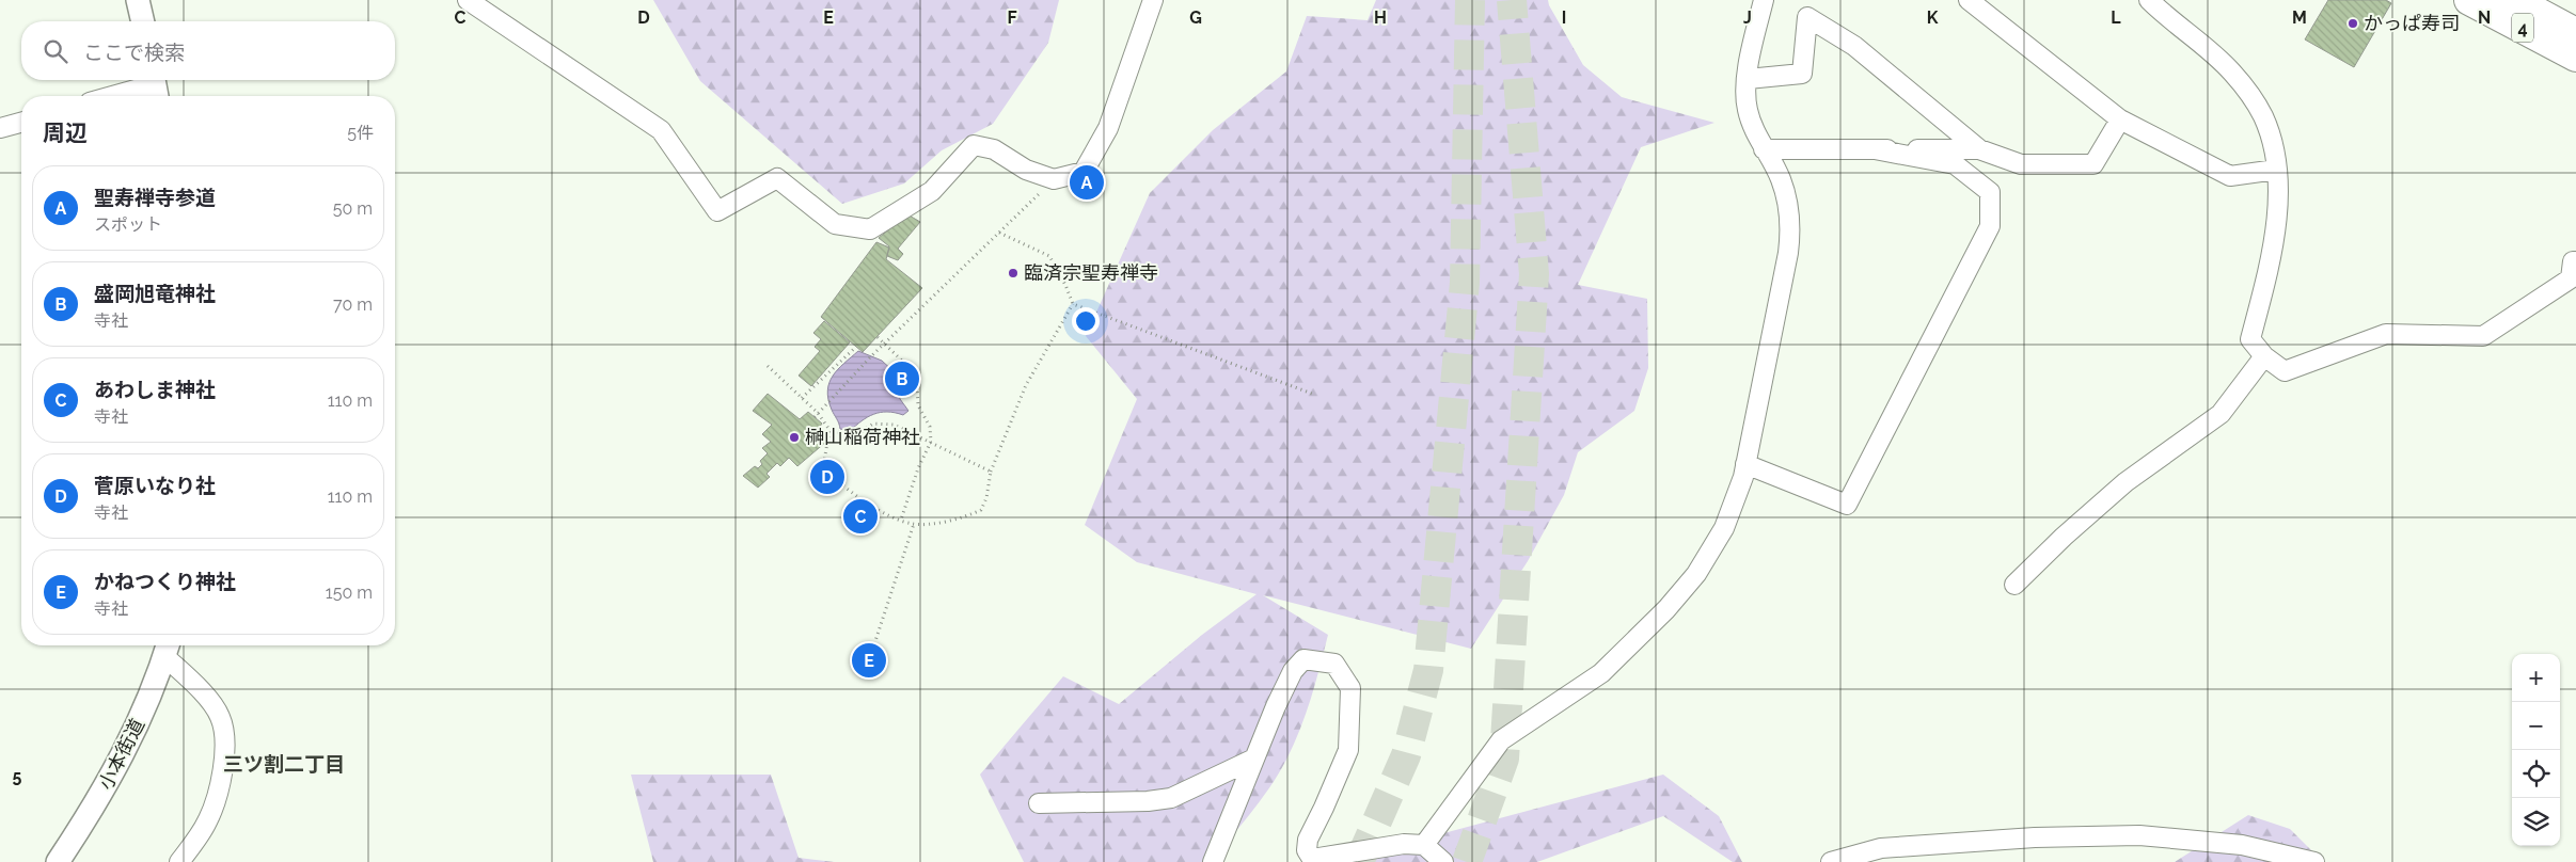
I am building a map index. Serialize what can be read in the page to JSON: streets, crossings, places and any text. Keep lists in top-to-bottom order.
{
  "streets": {
    "highway": ["4"],
    "street": ["小本街道"]
  },
  "districts": ["三ツ割二丁目"],
  "places": ["かっぱ寿司", "臨済宗聖寿禅寺", "榊山稲荷神社"],
  "page": {
    "search": "ここで検索",
    "heading": ["周辺", "5件"],
    "pins": [
      "A",
      "B",
      "D",
      "C",
      "E"
    ],
    "list": [
      {
        "mark": "A",
        "name": "聖寿禅寺参道",
        "note": "スポット",
        "value": "50 m"
      },
      {
        "mark": "B",
        "name": "盛岡旭竜神社",
        "note": "寺社",
        "value": "70 m"
      },
      {
        "mark": "C",
        "name": "あわしま神社",
        "note": "寺社",
        "value": "110 m"
      },
      {
        "mark": "D",
        "name": "菅原いなり社",
        "note": "寺社",
        "value": "110 m"
      },
      {
        "mark": "E",
        "name": "かねつくり神社",
        "note": "寺社",
        "value": "150 m"
      }
    ],
    "map_buttons": ["+", "−"]
  },
  "grid": {
    "columns": [
      "C",
      "D",
      "E",
      "F",
      "G",
      "H",
      "I",
      "J",
      "K",
      "L",
      "M",
      "N"
    ],
    "rows": ["5"]
  }
}
